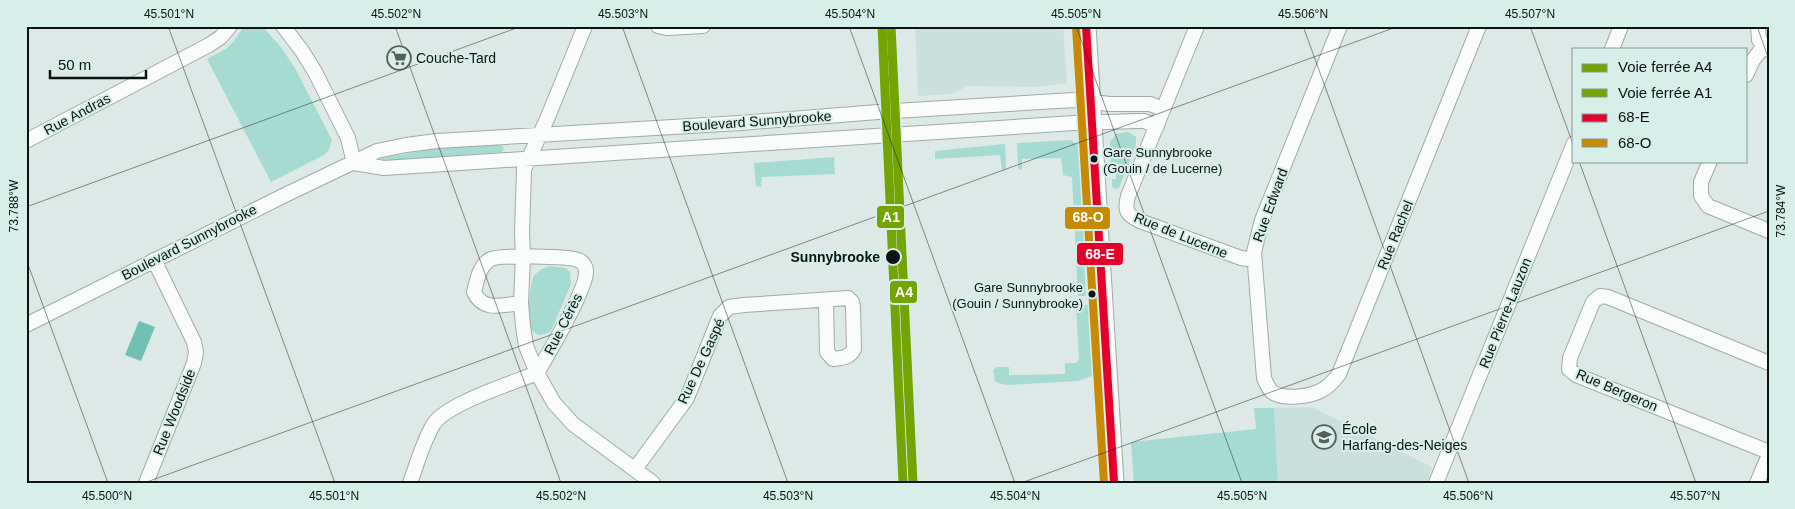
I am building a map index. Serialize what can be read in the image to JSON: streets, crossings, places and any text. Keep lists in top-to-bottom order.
{
  "streets": {
    "street": [
      "Rue Andras",
      "Boulevard Sunnybrooke",
      "Rue Edward",
      "Rue de Lucerne",
      "Rue Rachel",
      "Rue Pierre-Lauzon",
      "Rue Cérès",
      "Rue De Gaspé",
      "Rue Bergeron",
      "Rue Woodside"
    ]
  },
  "crossings": [
    ["Boulevard Sunnybrooke", "Rue de Lucerne"],
    ["Boulevard Sunnybrooke", "Rue Cérès"],
    ["Boulevard Sunnybrooke", "Rue Woodside"],
    ["Rue Edward", "Rue de Lucerne"],
    ["Rue Edward", "Rue Rachel"]
  ],
  "places": {
    "supermarket": ["Couche-Tard"],
    "other": ["Gare Sunnybrooke (Gouin / de Lucerne)", "Sunnybrooke", "Gare Sunnybrooke (Gouin / Sunnybrooke)"],
    "school or university": ["École Harfang-des-Neiges"]
  },
  "lines": [
    "rail line A4",
    "rail line A1",
    "transit line 68-E",
    "transit line 68-O"
  ],
  "legend": [
    "Voie ferrée A4",
    "Voie ferrée A1",
    "68-E",
    "68-O"
  ],
  "scale_bar": "50 m",
  "coordinates": [
    "45.501°N",
    "45.502°N",
    "45.503°N",
    "45.504°N",
    "45.505°N",
    "45.506°N",
    "45.507°N",
    "73.788°W",
    "73.784°W",
    "45.500°N"
  ]
}
